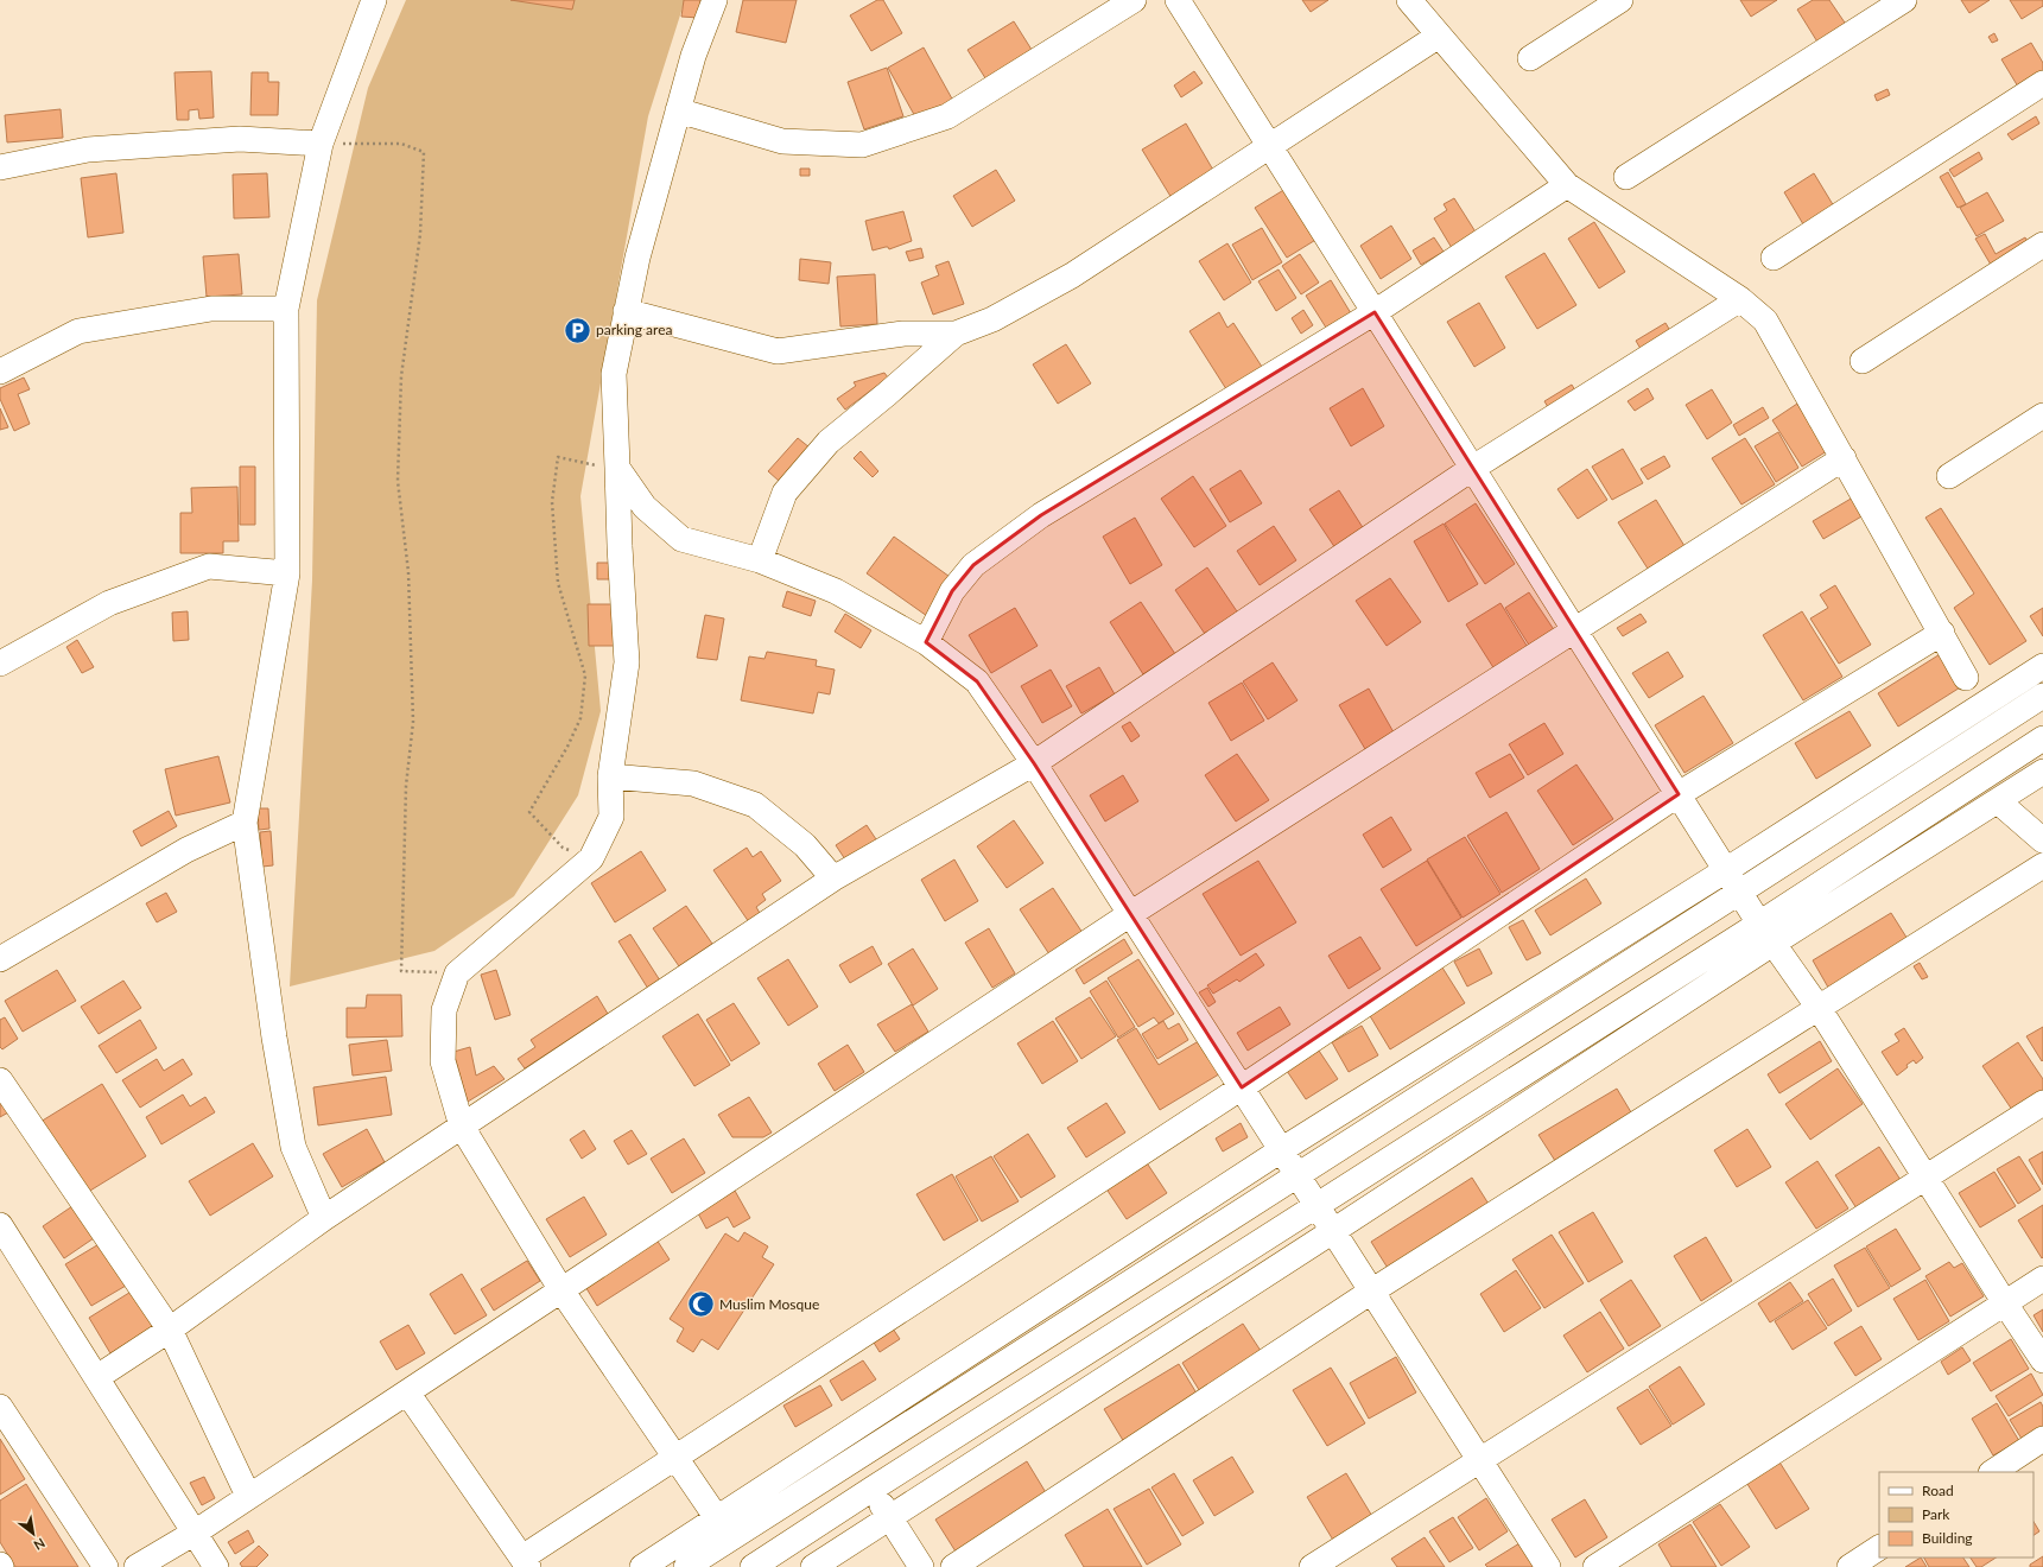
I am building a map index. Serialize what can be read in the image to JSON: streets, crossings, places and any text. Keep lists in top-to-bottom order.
{
  "places": {
    "parking": ["parking area"],
    "mosque": ["Muslim Mosque"]
  },
  "legend": ["Road", "Park", "Building"],
  "north": "bottom right"
}
